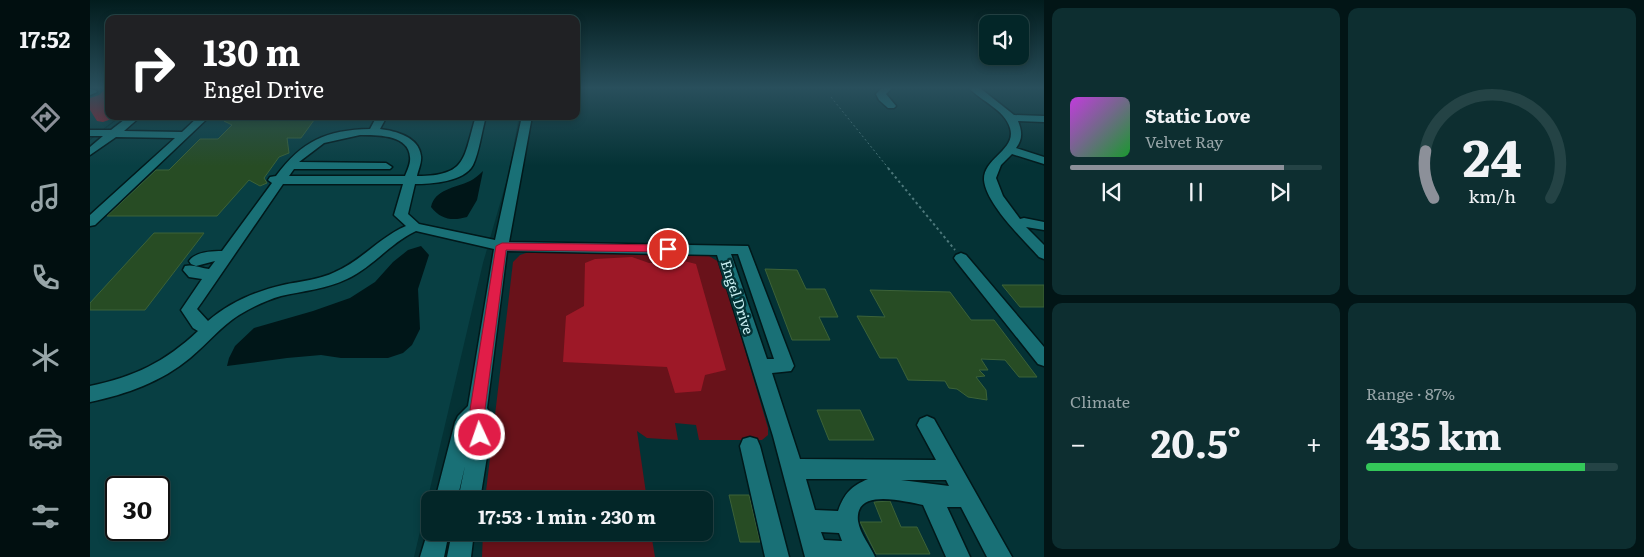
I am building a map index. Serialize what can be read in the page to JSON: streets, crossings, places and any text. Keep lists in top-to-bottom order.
{
  "streets": {
    "street": ["Engel Drive"]
  },
  "page": {
    "tabs": "17:52",
    "turn": ["130 m", "Engel Drive"],
    "song": ["Static Love", "Velvet Ray"],
    "tile": [
      "Climate",
      ["Range · 87%", "435 km"]
    ],
    "heat": ["−", "20.5°", "+"],
    "limit": "30",
    "trip": "17:53 · 1 min · 230 m",
    "gauge": ["24", "km/h"]
  }
}
